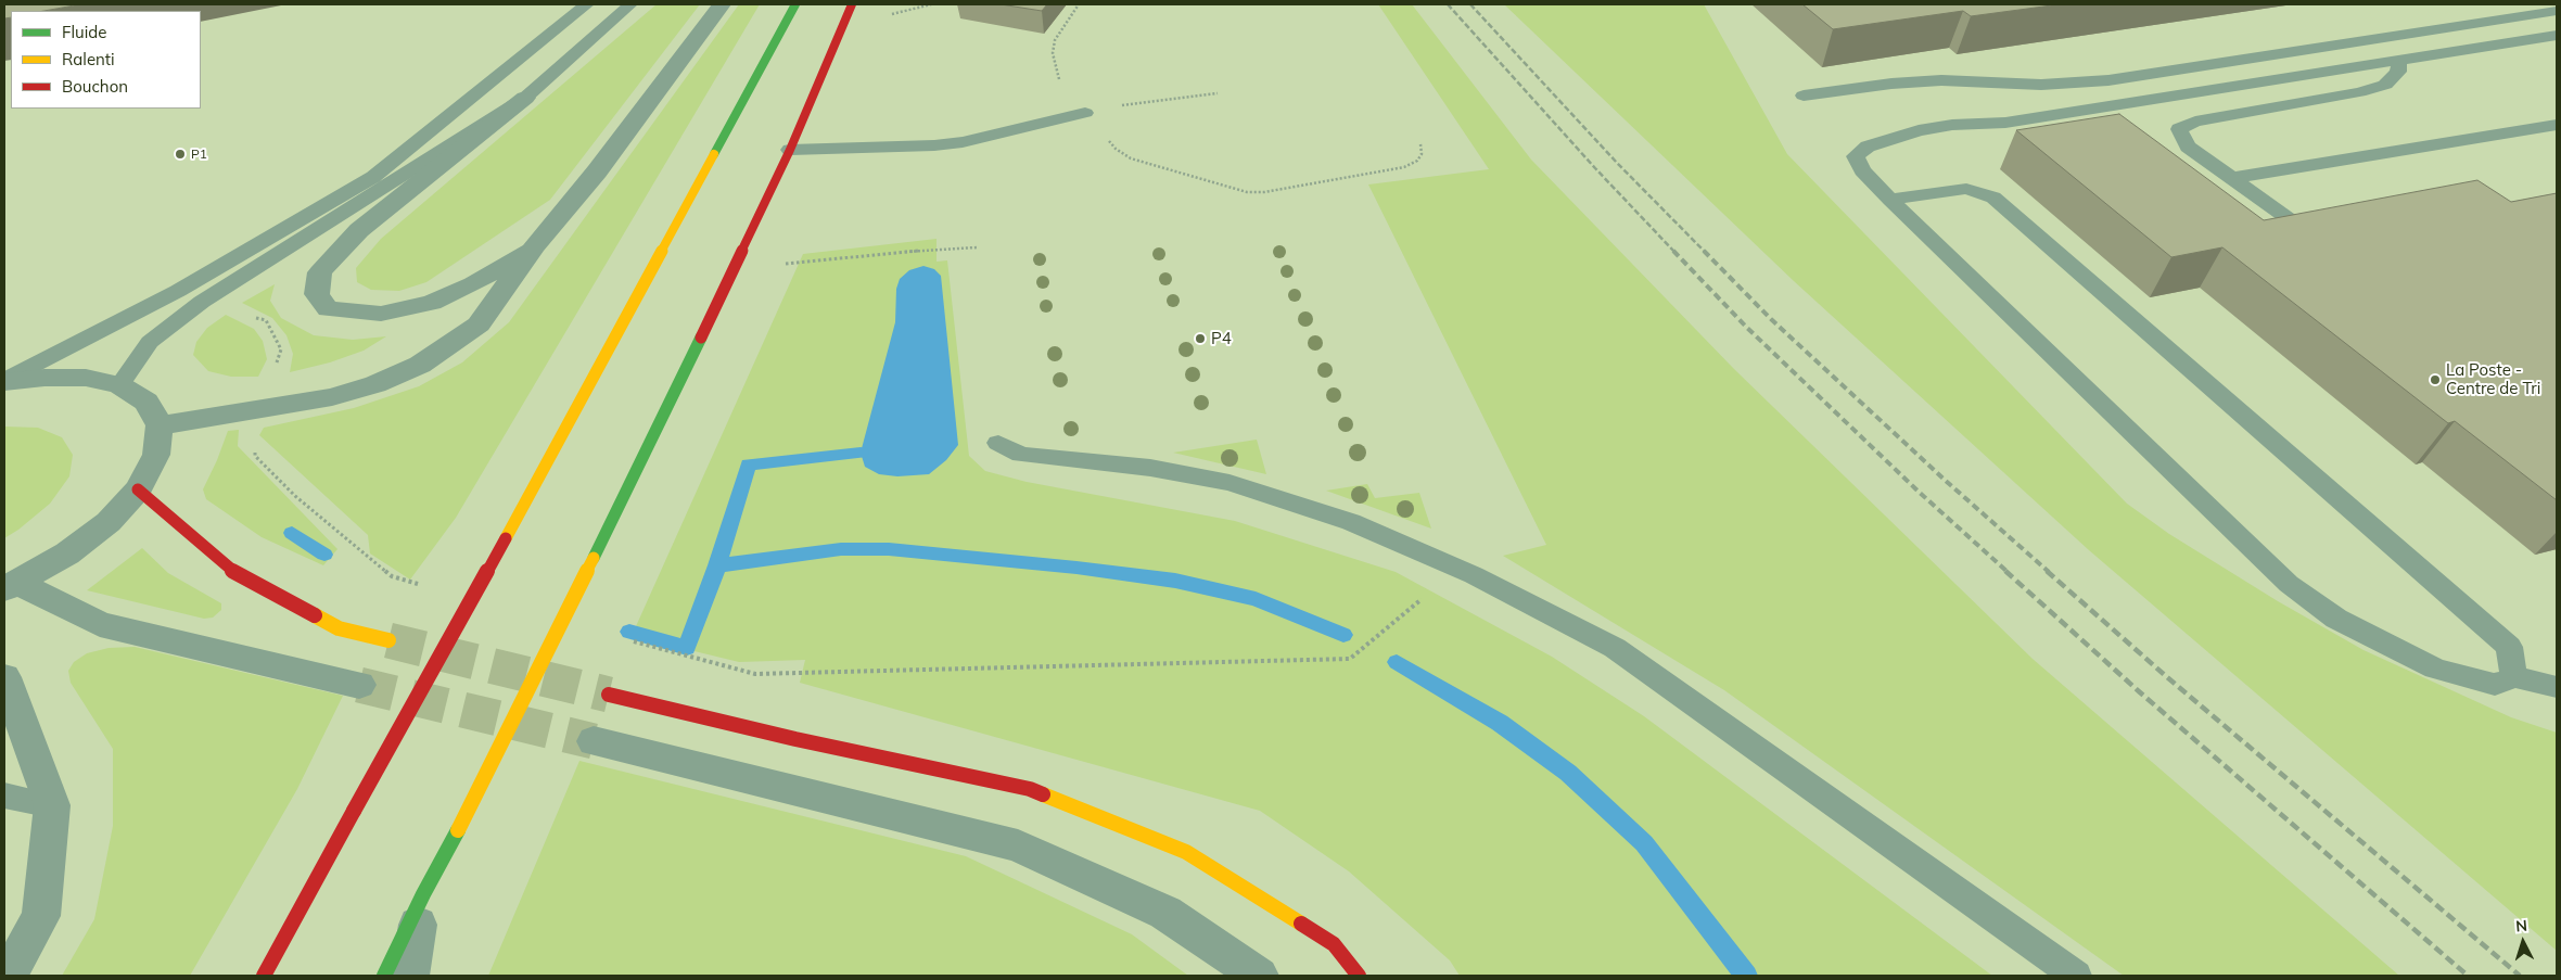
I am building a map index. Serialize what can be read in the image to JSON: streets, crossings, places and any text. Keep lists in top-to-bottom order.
{
  "places": ["P1", "P4", "La Poste - Centre de Tri"],
  "legend": ["Fluide", "Ralenti", "Bouchon"],
  "north": "top"
}
